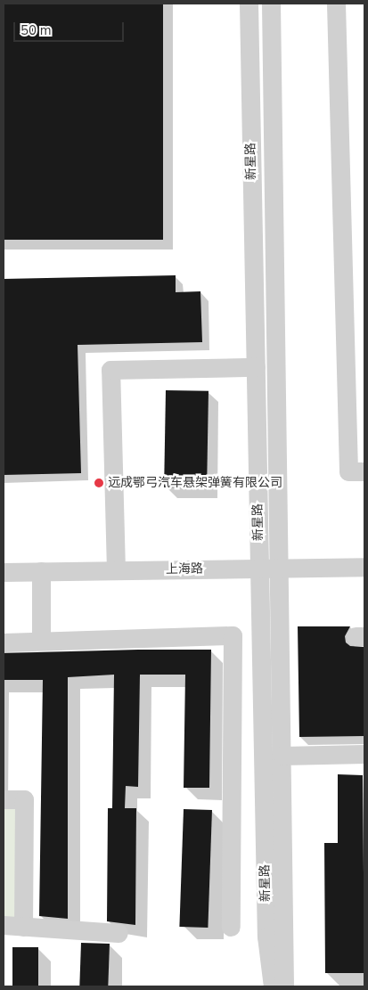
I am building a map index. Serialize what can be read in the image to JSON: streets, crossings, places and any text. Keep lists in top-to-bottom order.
{
  "streets": {
    "street": ["新星路", "上海路"]
  },
  "crossings": [
    ["新星路", "上海路"]
  ],
  "places": ["远成鄂弓汽车悬架弹簧有限公司"],
  "scale_bar": "50 m"
}
